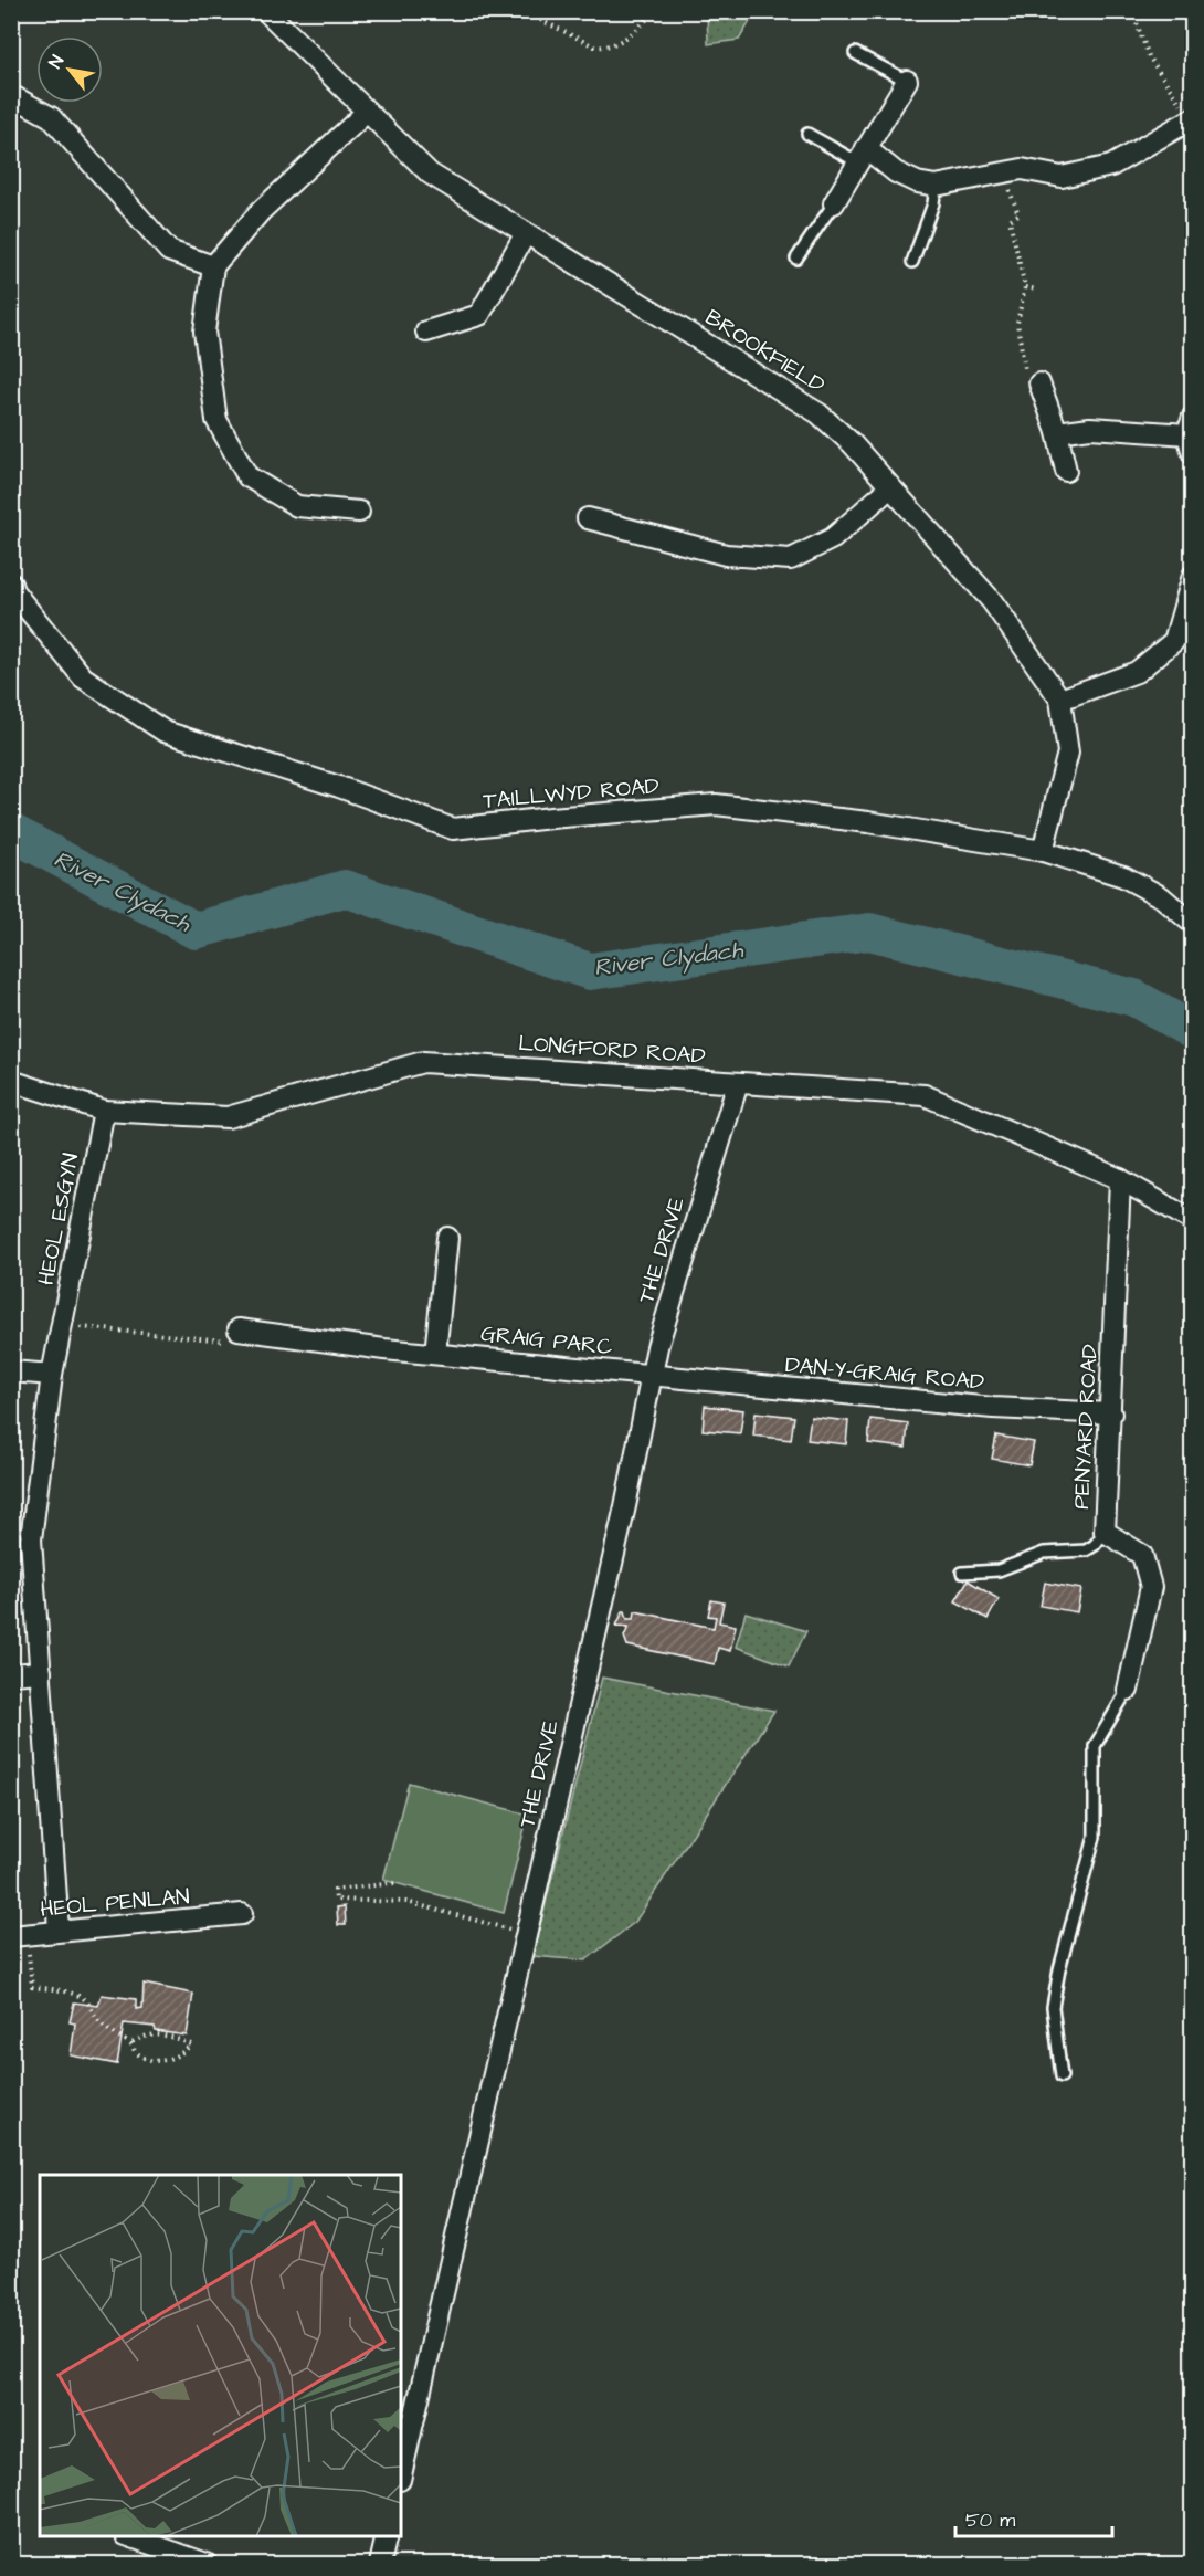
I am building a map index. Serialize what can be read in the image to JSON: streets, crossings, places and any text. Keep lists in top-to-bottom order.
{
  "streets": {
    "street": [
      "BROOKFIELD",
      "TAILLWYD ROAD",
      "LONGFORD ROAD",
      "HEOL ESGYN",
      "THE DRIVE",
      "GRAIG PARC",
      "DAN-Y-GRAIG ROAD",
      "PENYARD ROAD",
      "HEOL PENLAN"
    ]
  },
  "crossings": [
    ["BROOKFIELD", "TAILLWYD ROAD"],
    ["LONGFORD ROAD", "HEOL ESGYN"],
    ["LONGFORD ROAD", "THE DRIVE"],
    ["LONGFORD ROAD", "PENYARD ROAD"],
    ["HEOL ESGYN", "HEOL PENLAN"],
    ["THE DRIVE", "GRAIG PARC"],
    ["THE DRIVE", "DAN-Y-GRAIG ROAD"],
    ["GRAIG PARC", "DAN-Y-GRAIG ROAD"],
    ["DAN-Y-GRAIG ROAD", "PENYARD ROAD"]
  ],
  "water": ["River Clydach"],
  "scale_bar": "50 m",
  "north": "top left"
}
